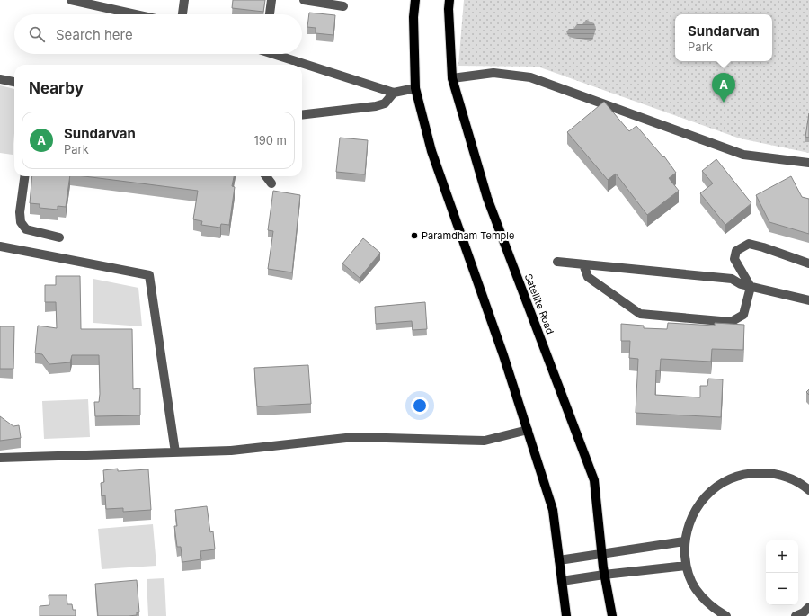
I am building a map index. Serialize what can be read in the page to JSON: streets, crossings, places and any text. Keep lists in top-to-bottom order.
{
  "streets": {
    "main road": ["Satellite Road"]
  },
  "places": ["Paramdham Temple"],
  "page": {
    "popup": ["Sundarvan", "Park"],
    "search": "Search here",
    "heading": "Nearby",
    "pins": "A",
    "list": [
      {
        "mark": "A",
        "name": "Sundarvan",
        "note": "Park",
        "value": "190 m"
      }
    ],
    "map_buttons": ["+", "−"]
  }
}
